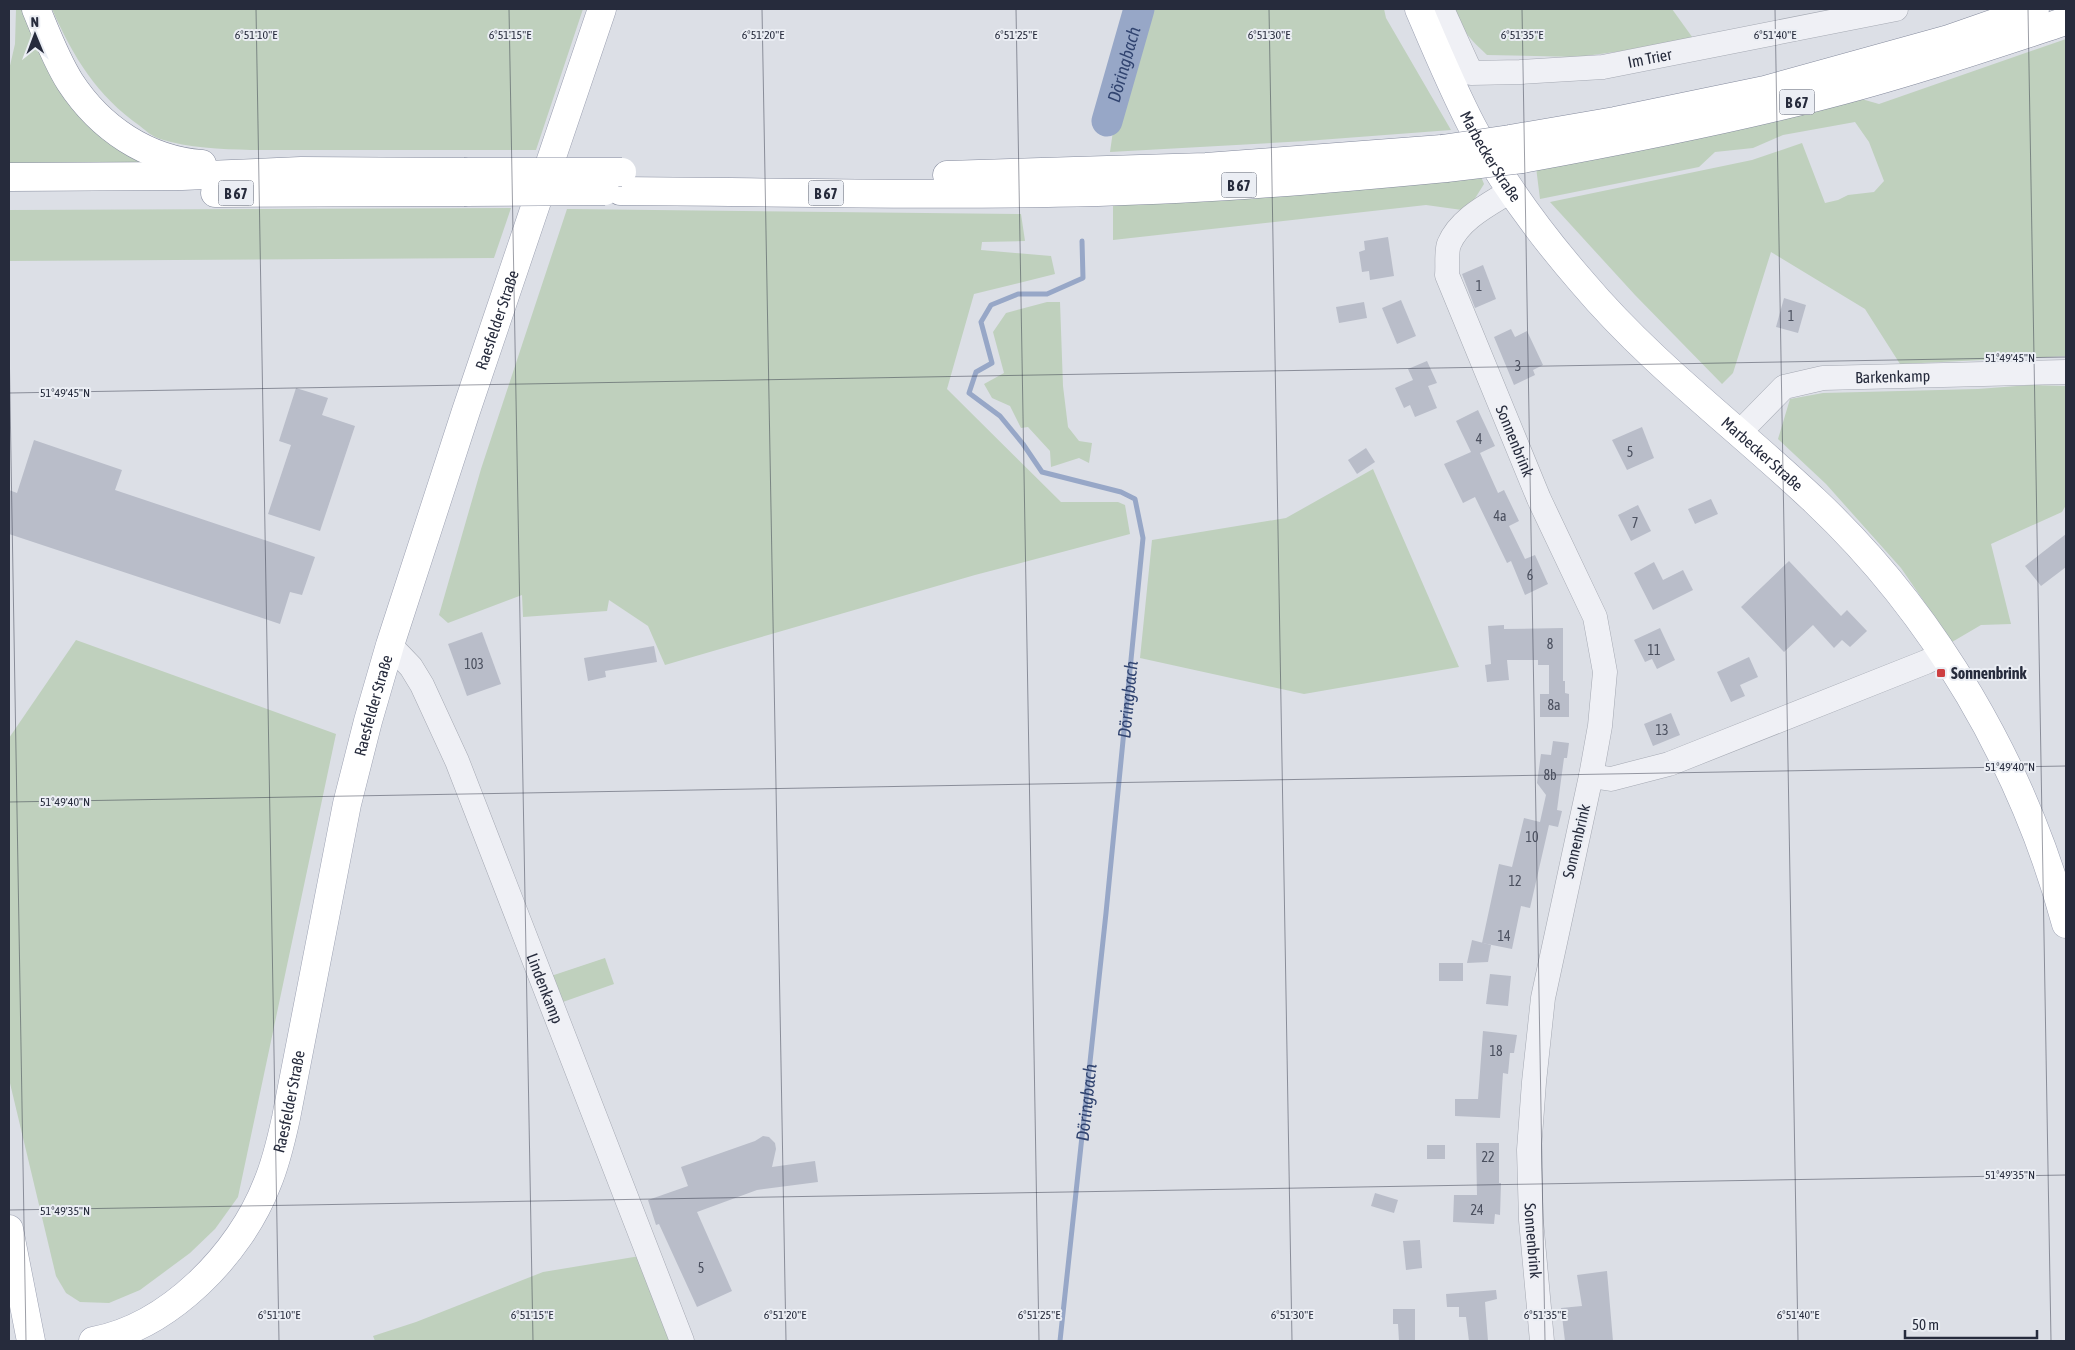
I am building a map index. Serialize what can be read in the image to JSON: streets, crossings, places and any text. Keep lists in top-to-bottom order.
{
  "streets": {
    "main road": ["B 67", "Marbecker Straße", "Raesfelder Straße"],
    "street": [
      "Im Trier",
      "Barkenkamp",
      "Sonnenbrink",
      "Lindenkamp"
    ]
  },
  "crossings": [
    ["Marbecker Straße", "Barkenkamp"],
    ["Marbecker Straße", "Sonnenbrink"],
    ["Raesfelder Straße", "Lindenkamp"]
  ],
  "water": ["Döringbach"],
  "places": {
    "transit": ["Sonnenbrink"]
  },
  "house_numbers": [
    "1",
    "1",
    "3",
    "4",
    "5",
    "4a",
    "7",
    "6",
    "8",
    "11",
    "103",
    "8a",
    "13",
    "8b",
    "10",
    "12",
    "14",
    "18",
    "22",
    "24",
    "5"
  ],
  "scale_bar": "50 m",
  "north": "top",
  "coordinates": [
    "6°51'10\"E",
    "6°51'15\"E",
    "6°51'20\"E",
    "6°51'25\"E",
    "6°51'30\"E",
    "6°51'35\"E",
    "6°51'40\"E",
    "51°49'45\"N",
    "51°49'40\"N",
    "51°49'35\"N"
  ]
}
